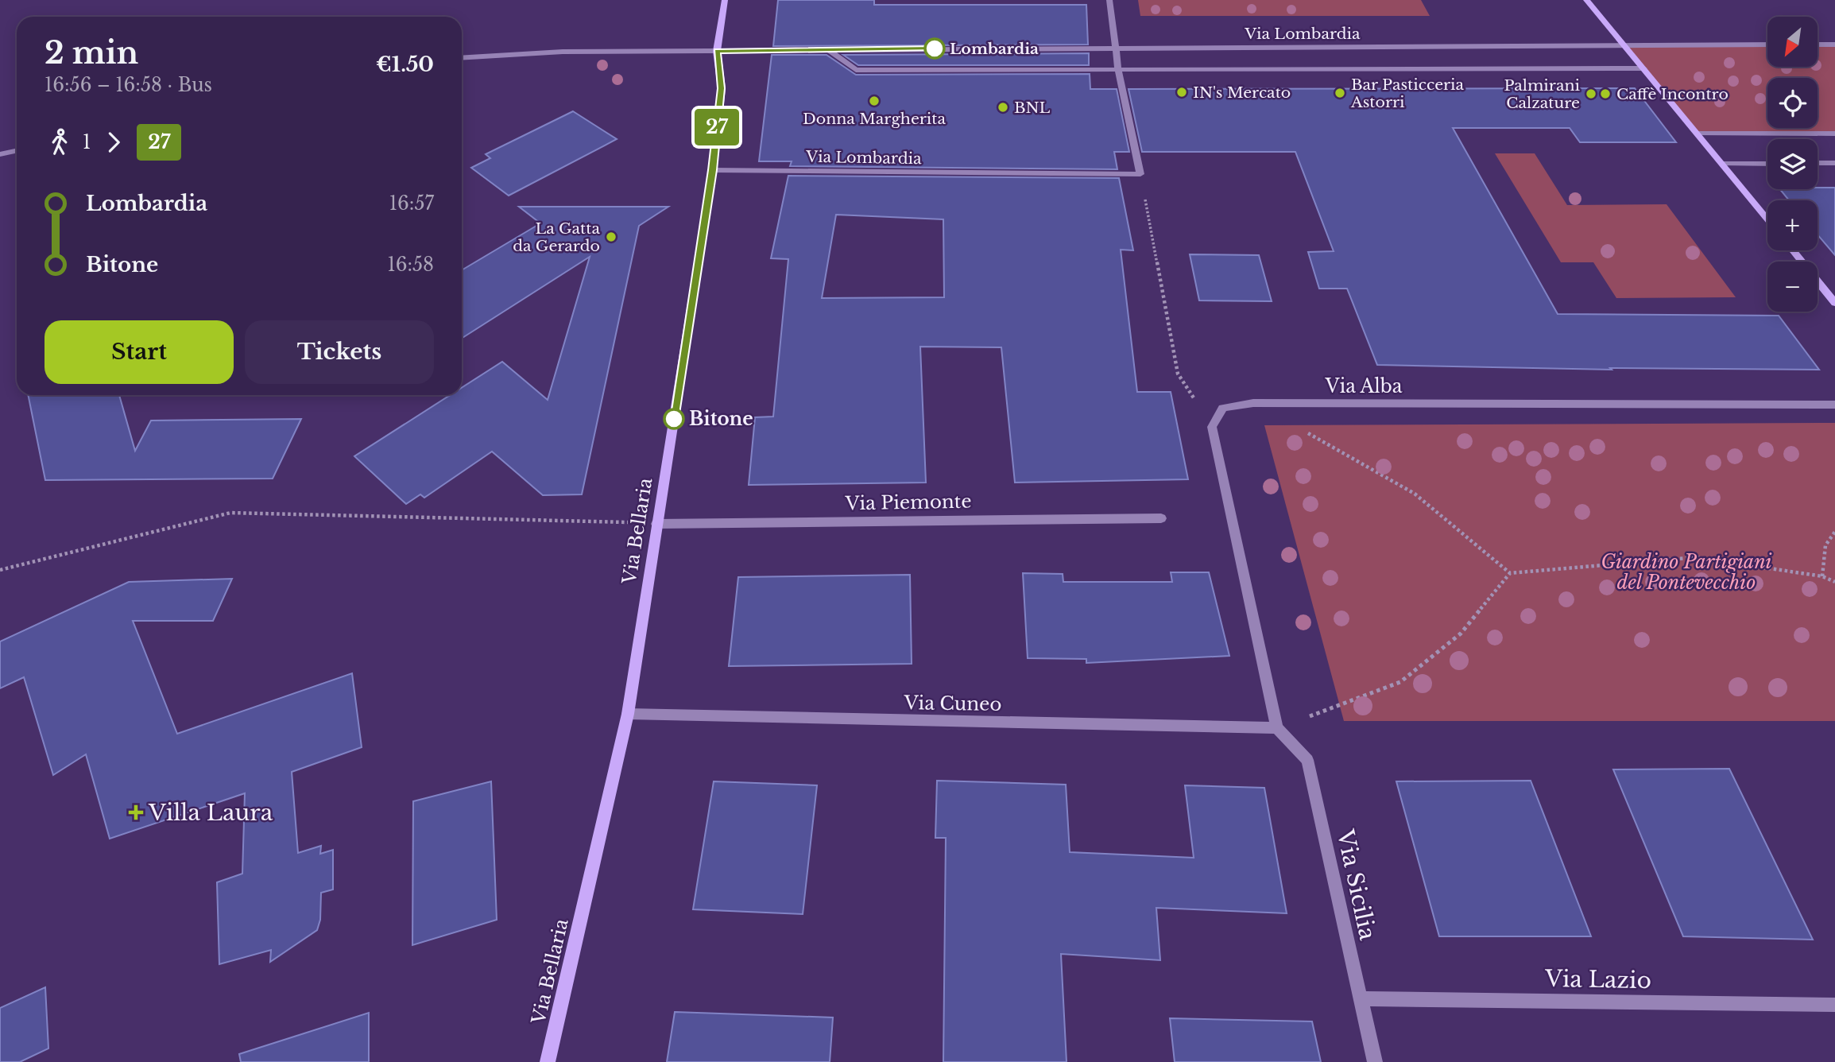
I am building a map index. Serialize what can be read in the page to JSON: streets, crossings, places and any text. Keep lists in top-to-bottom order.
{
  "streets": {
    "street": [
      "Via Lombardia",
      "Via Alba",
      "Via Piemonte",
      "Via Bellaria",
      "Via Cuneo",
      "Via Sicilia",
      "Via Lazio"
    ]
  },
  "crossings": [
    ["Via Lombardia", "Via Bellaria"],
    ["Via Piemonte", "Via Bellaria"],
    ["Via Bellaria", "Via Cuneo"],
    ["Via Cuneo", "Via Sicilia"],
    ["Via Sicilia", "Via Lazio"]
  ],
  "parks": ["Giardino Partigiani del Pontevecchio"],
  "places": {
    "other": [
      "Lombardia",
      "IN's Mercato",
      "Bar Pasticceria Astorri",
      "Palmirani Calzature",
      "Caffè Incontro",
      "Donna Margherita",
      "BNL",
      "La Gatta da Gerardo",
      "Bitone"
    ],
    "health": ["Villa Laura"]
  },
  "lines": ["bus line 27"],
  "north": "bottom left",
  "page": {
    "on_map": "27",
    "map_buttons": ["+", "−"],
    "heading": ["2 min", "16:56 – 16:58 · Bus", "€1.50"],
    "legs": ["1", "27"],
    "list": [
      {
        "name": "Lombardia",
        "value": "16:57"
      },
      {
        "name": "Bitone",
        "value": "16:58"
      }
    ],
    "buttons": ["Start", "Tickets"]
  }
}
